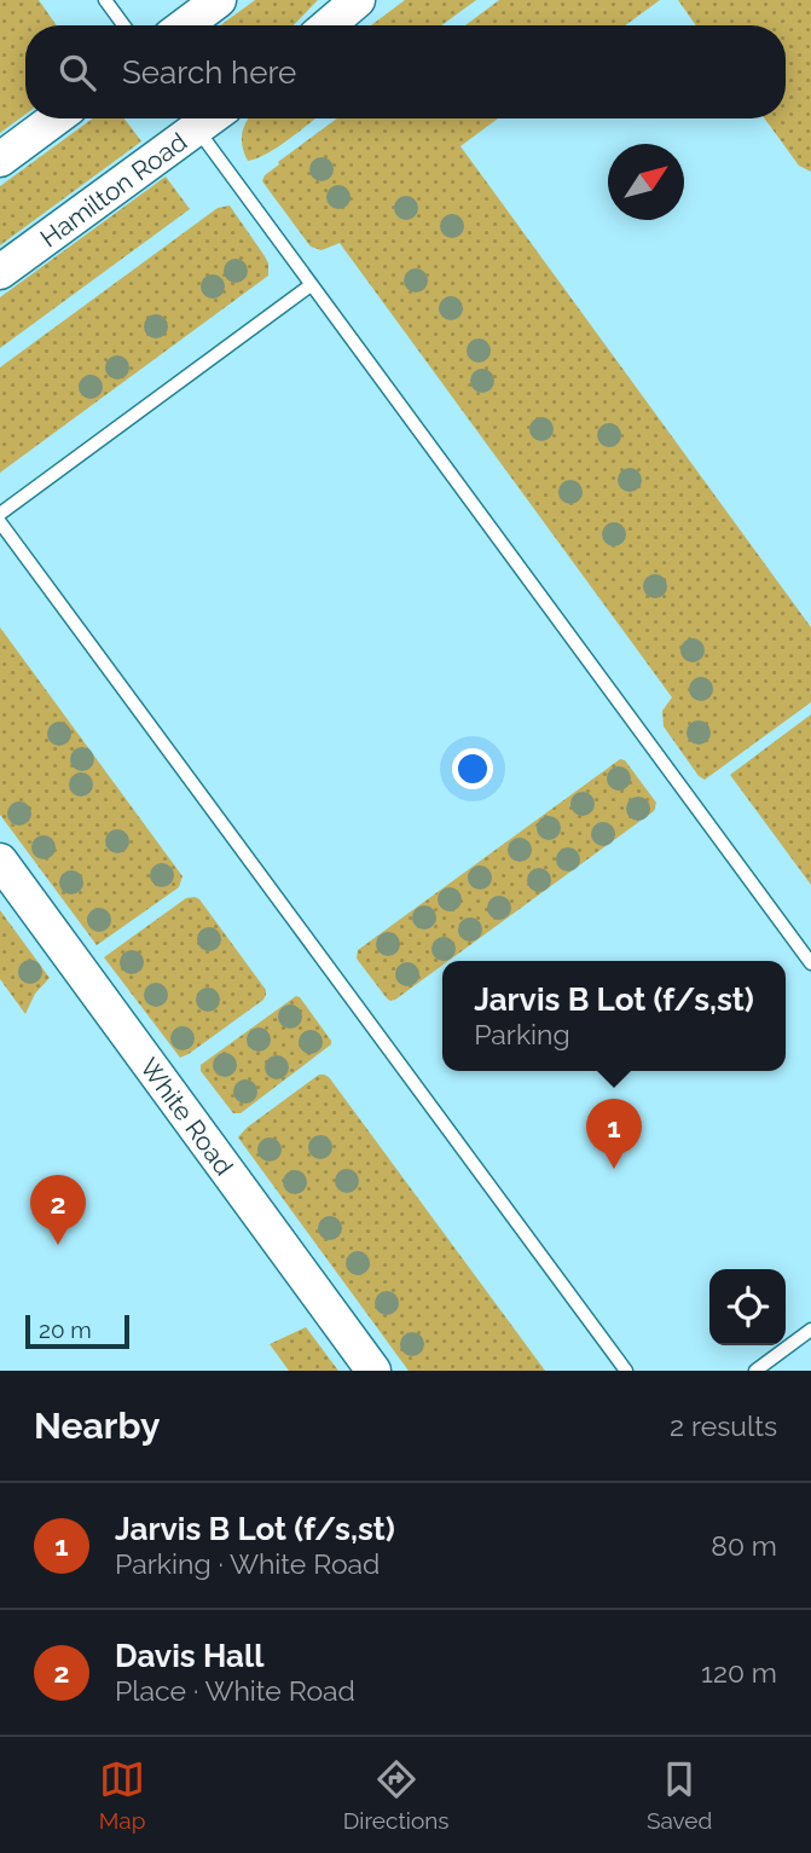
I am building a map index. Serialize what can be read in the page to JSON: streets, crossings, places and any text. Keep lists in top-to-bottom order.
{
  "streets": {
    "street": ["Hamilton Road", "White Road"]
  },
  "scale_bar": "20 m",
  "north": "top right",
  "page": {
    "search": "Search here",
    "popup": ["Jarvis B Lot (f/s,st)", "Parking"],
    "pins": ["1", "2"],
    "scale": "20 m",
    "heading": ["Nearby", "2 results"],
    "list": [
      {
        "mark": "1",
        "name": "Jarvis B Lot (f/s,st)",
        "note": "Parking · White Road",
        "value": "80 m"
      },
      {
        "mark": "2",
        "name": "Davis Hall",
        "note": "Place · White Road",
        "value": "120 m"
      }
    ],
    "nav": ["Map", "Directions", "Saved"]
  }
}
